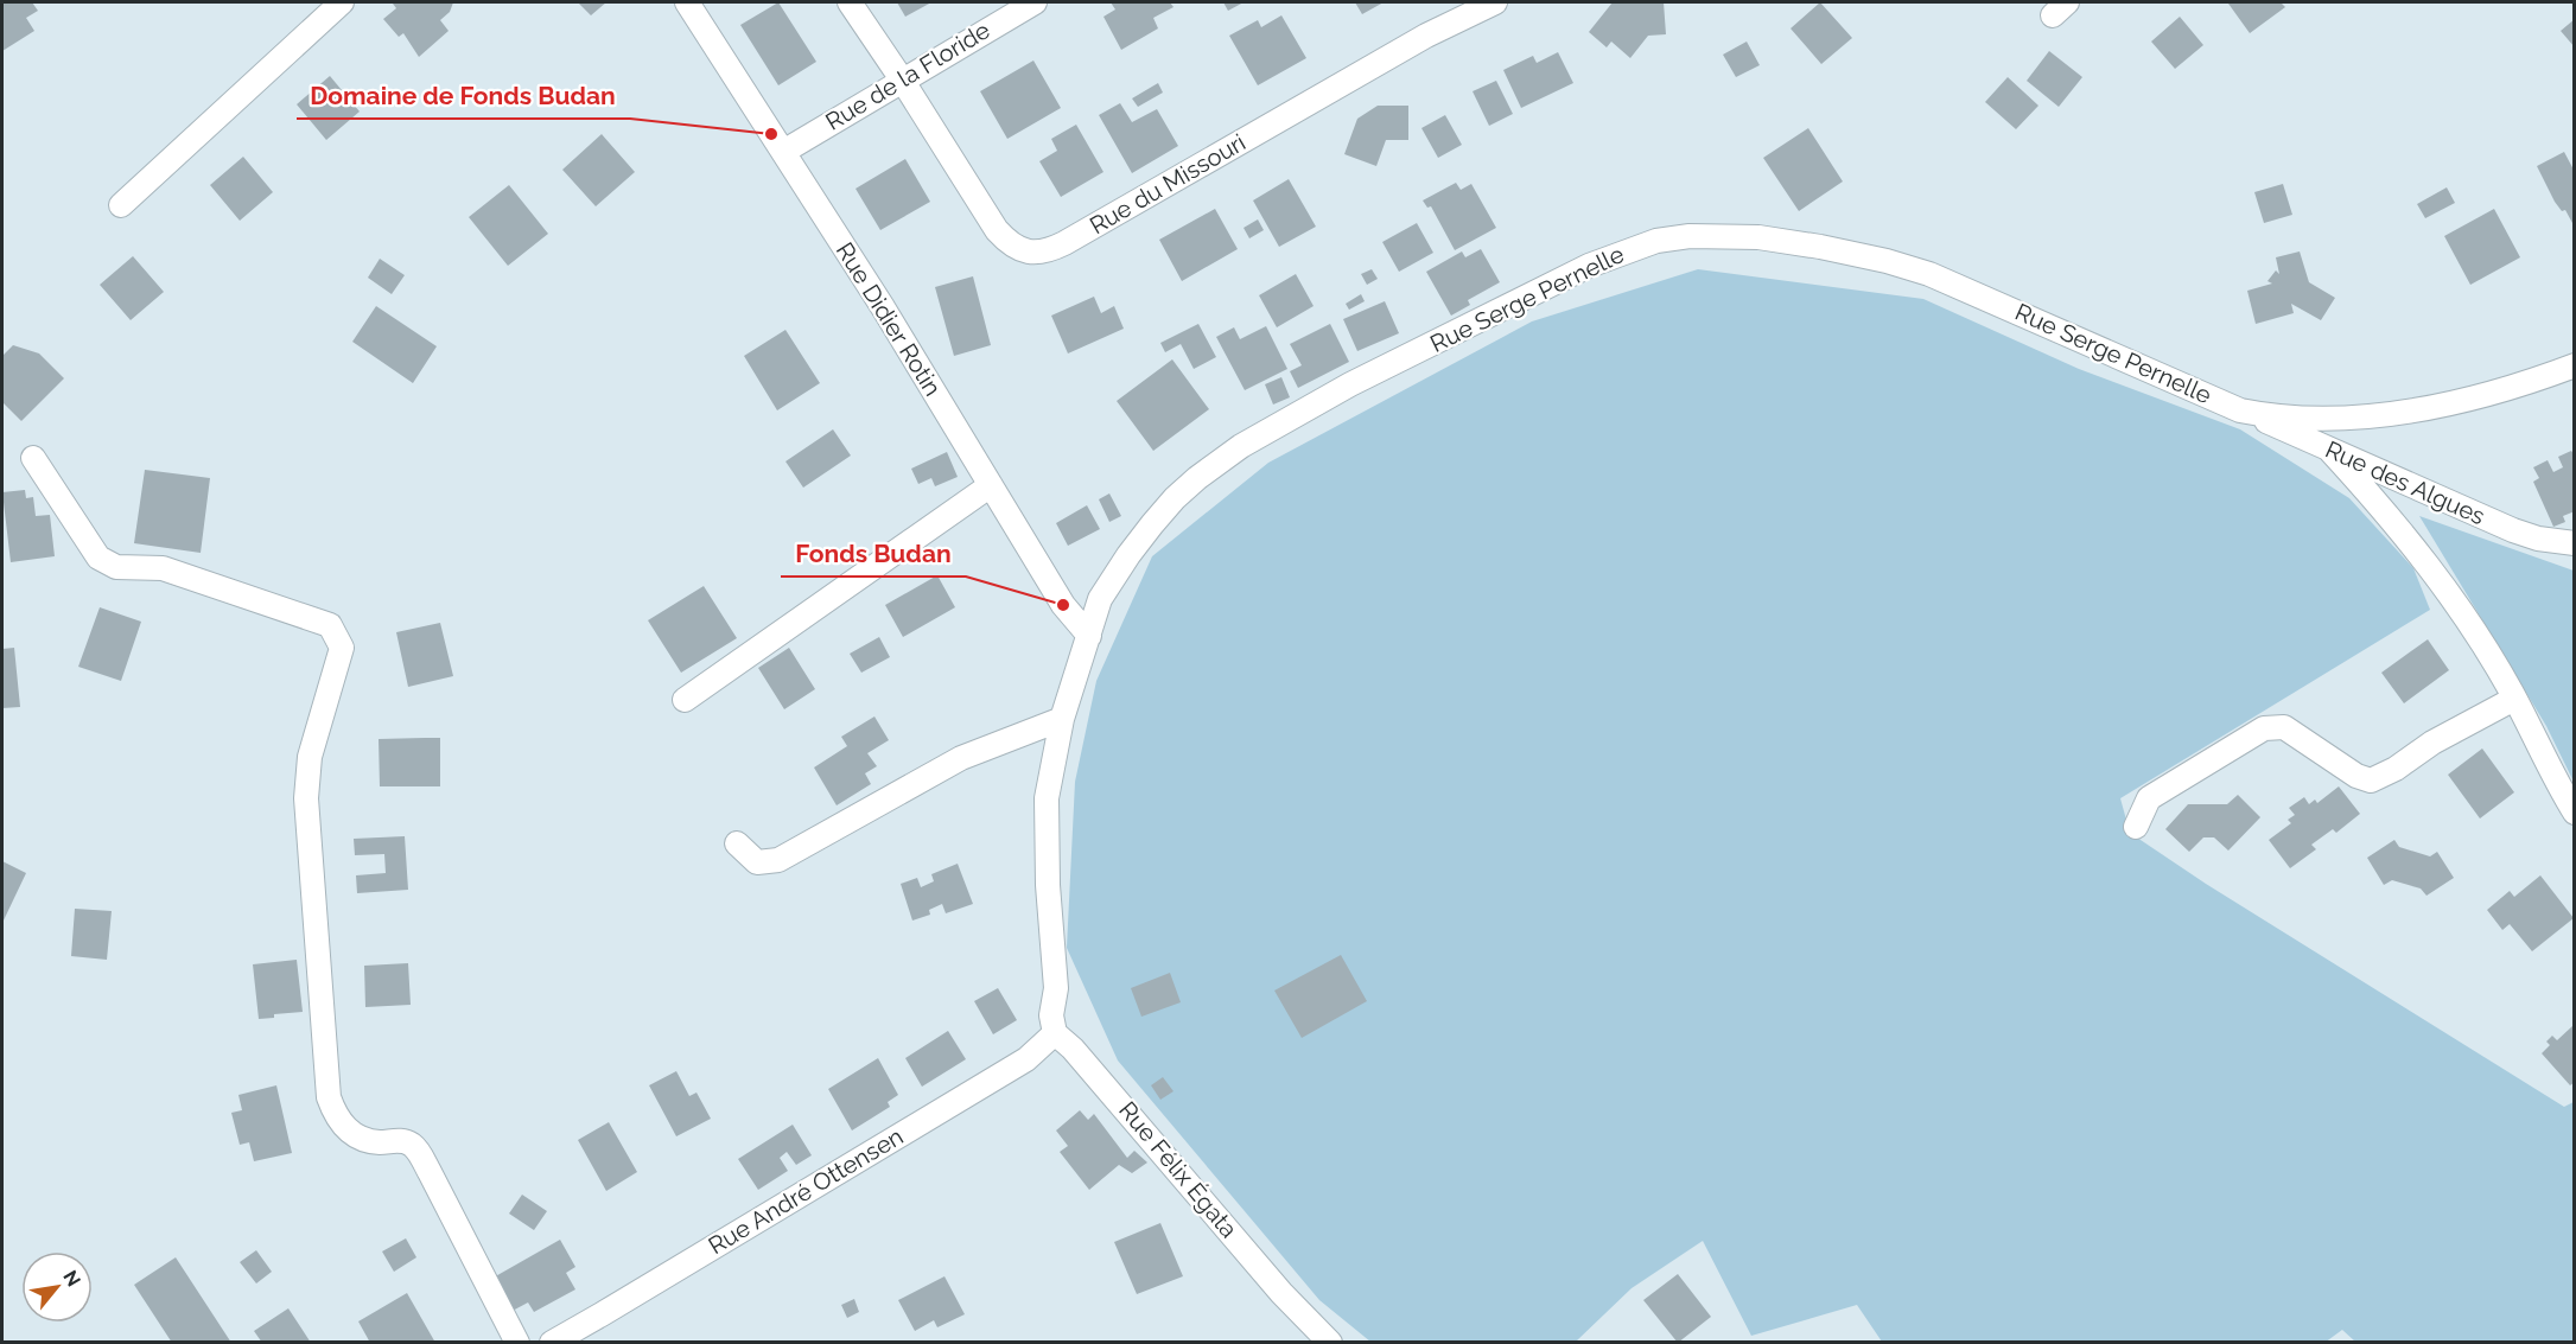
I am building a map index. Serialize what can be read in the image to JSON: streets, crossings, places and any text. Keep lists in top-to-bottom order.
{
  "streets": {
    "street": [
      "Rue de la Floride",
      "Rue du Missouri",
      "Rue Serge Pernelle",
      "Rue Didier Rotin",
      "Rue des Algues",
      "Rue Félix Égata",
      "Rue André Ottensen"
    ]
  },
  "crossings": [
    ["Rue de la Floride", "Rue du Missouri"],
    ["Rue de la Floride", "Rue Didier Rotin"],
    ["Rue Serge Pernelle", "Rue Didier Rotin"],
    ["Rue Serge Pernelle", "Rue des Algues"],
    ["Rue Serge Pernelle", "Rue Félix Égata"],
    ["Rue Serge Pernelle", "Rue André Ottensen"],
    ["Rue Félix Égata", "Rue André Ottensen"]
  ],
  "places": ["Domaine de Fonds Budan", "Fonds Budan"],
  "north": "top right"
}
